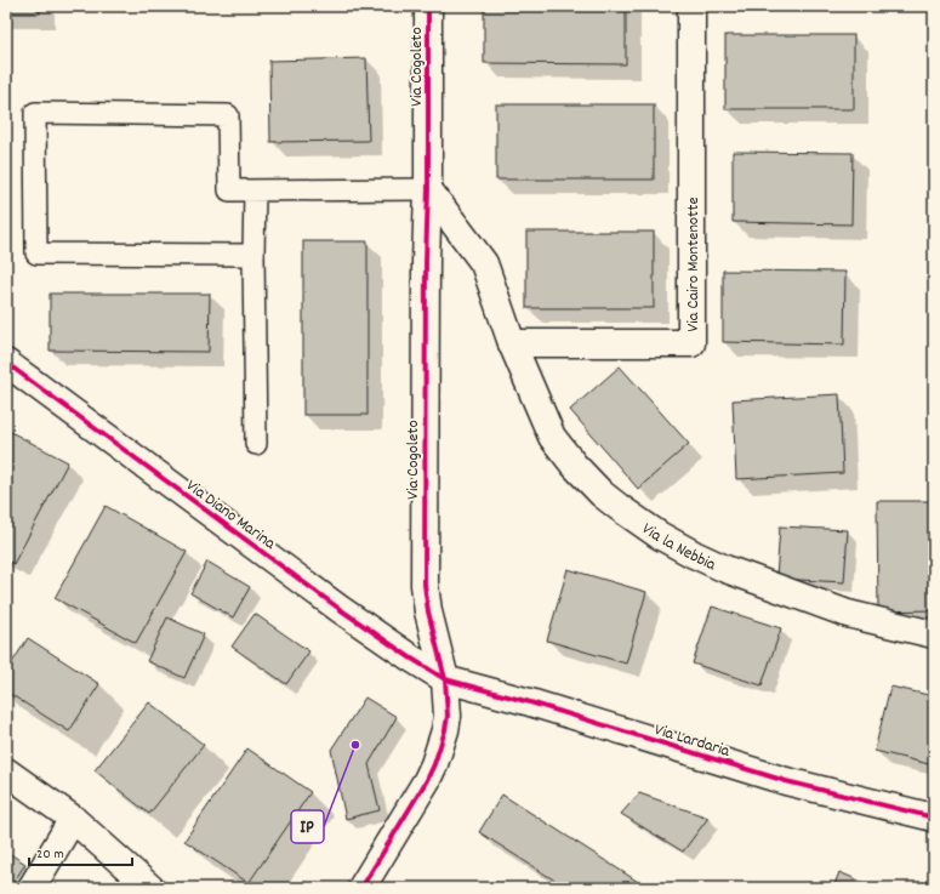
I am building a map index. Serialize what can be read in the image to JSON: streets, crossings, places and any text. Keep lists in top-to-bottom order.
{
  "streets": {
    "street": [
      "Via Cogoleto",
      "Via Cairo Montenotte",
      "Via Diano Marina",
      "Via la Nebbia",
      "Via Lardaria"
    ]
  },
  "crossings": [
    ["Via Cogoleto", "Via Diano Marina"],
    ["Via Cogoleto", "Via Lardaria"],
    ["Via Cairo Montenotte", "Via la Nebbia"],
    ["Via Diano Marina", "Via Lardaria"]
  ],
  "places": ["IP"],
  "scale_bar": "20 m"
}
